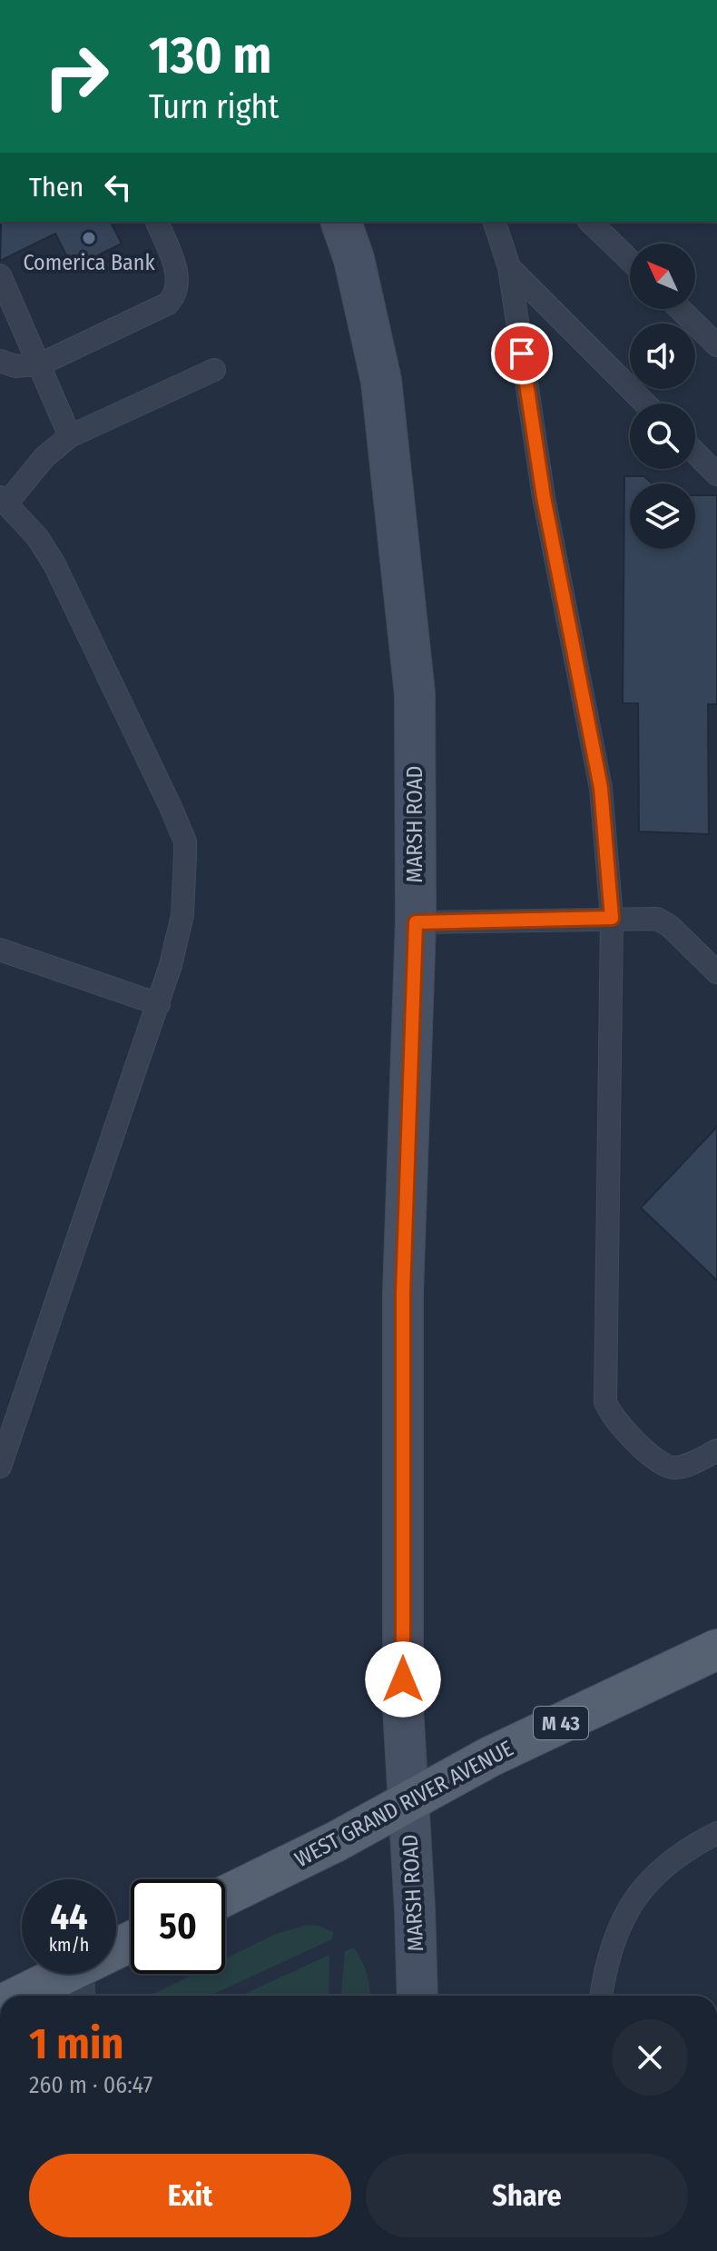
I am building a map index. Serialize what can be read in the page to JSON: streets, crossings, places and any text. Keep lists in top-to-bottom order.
{
  "streets": {
    "main road": ["MARSH ROAD", "M 43", "WEST GRAND RIVER AVENUE"]
  },
  "crossings": [
    ["MARSH ROAD", "WEST GRAND RIVER AVENUE"]
  ],
  "places": ["Comerica Bank"],
  "north": "top left",
  "page": {
    "turn": ["130 m", "Turn right"],
    "then": "Then",
    "speed": "44 km/h",
    "limit": "50",
    "heading": ["1 min", "260 m · 06:47"],
    "buttons": ["Exit", "Share"]
  }
}
